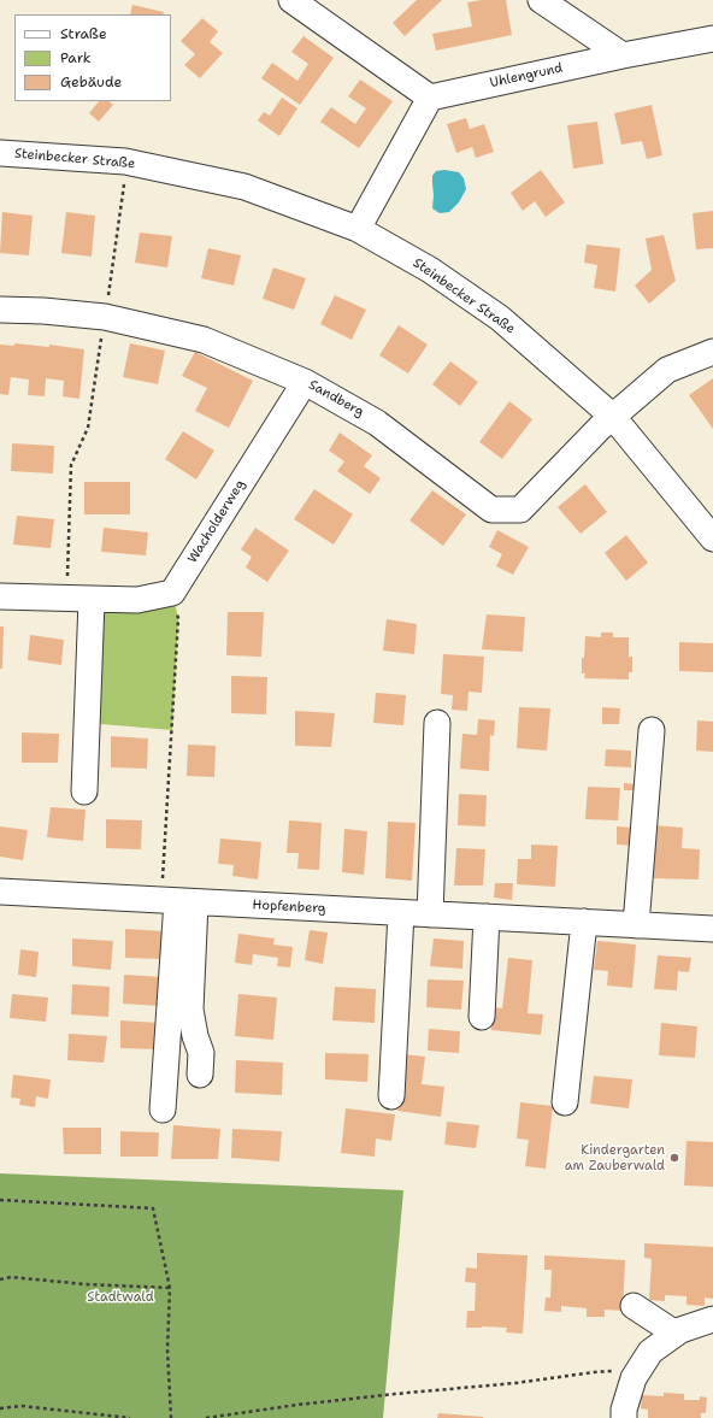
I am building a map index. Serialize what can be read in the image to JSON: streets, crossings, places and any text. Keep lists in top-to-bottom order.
{
  "streets": {
    "street": [
      "Uhlengrund",
      "Steinbecker Straße",
      "Sandberg",
      "Wacholderweg",
      "Hopfenberg"
    ]
  },
  "crossings": [
    ["Steinbecker Straße", "Sandberg"],
    ["Sandberg", "Wacholderweg"]
  ],
  "parks": ["Stadtwald"],
  "places": ["Kindergarten am Zauberwald"],
  "legend": ["Straße", "Park", "Gebäude"]
}
